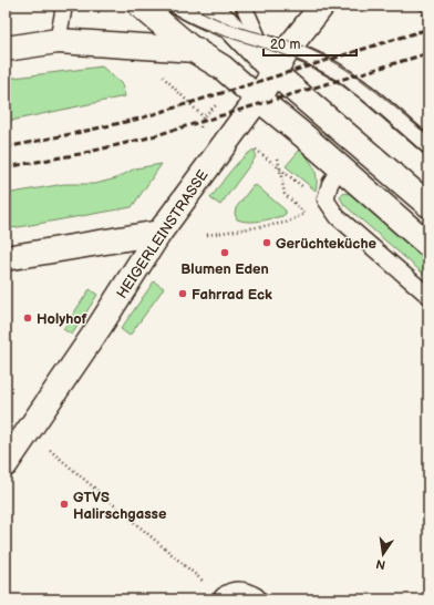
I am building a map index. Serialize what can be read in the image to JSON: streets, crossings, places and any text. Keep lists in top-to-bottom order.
{
  "streets": {
    "street": ["HEIGERLEINSTRASSE"]
  },
  "places": [
    "Gerüchteküche",
    "Blumen Eden",
    "Fahrrad Eck",
    "Holyhof",
    "GTVS Halirschgasse"
  ],
  "scale_bar": "20 m",
  "north": "bottom"
}
